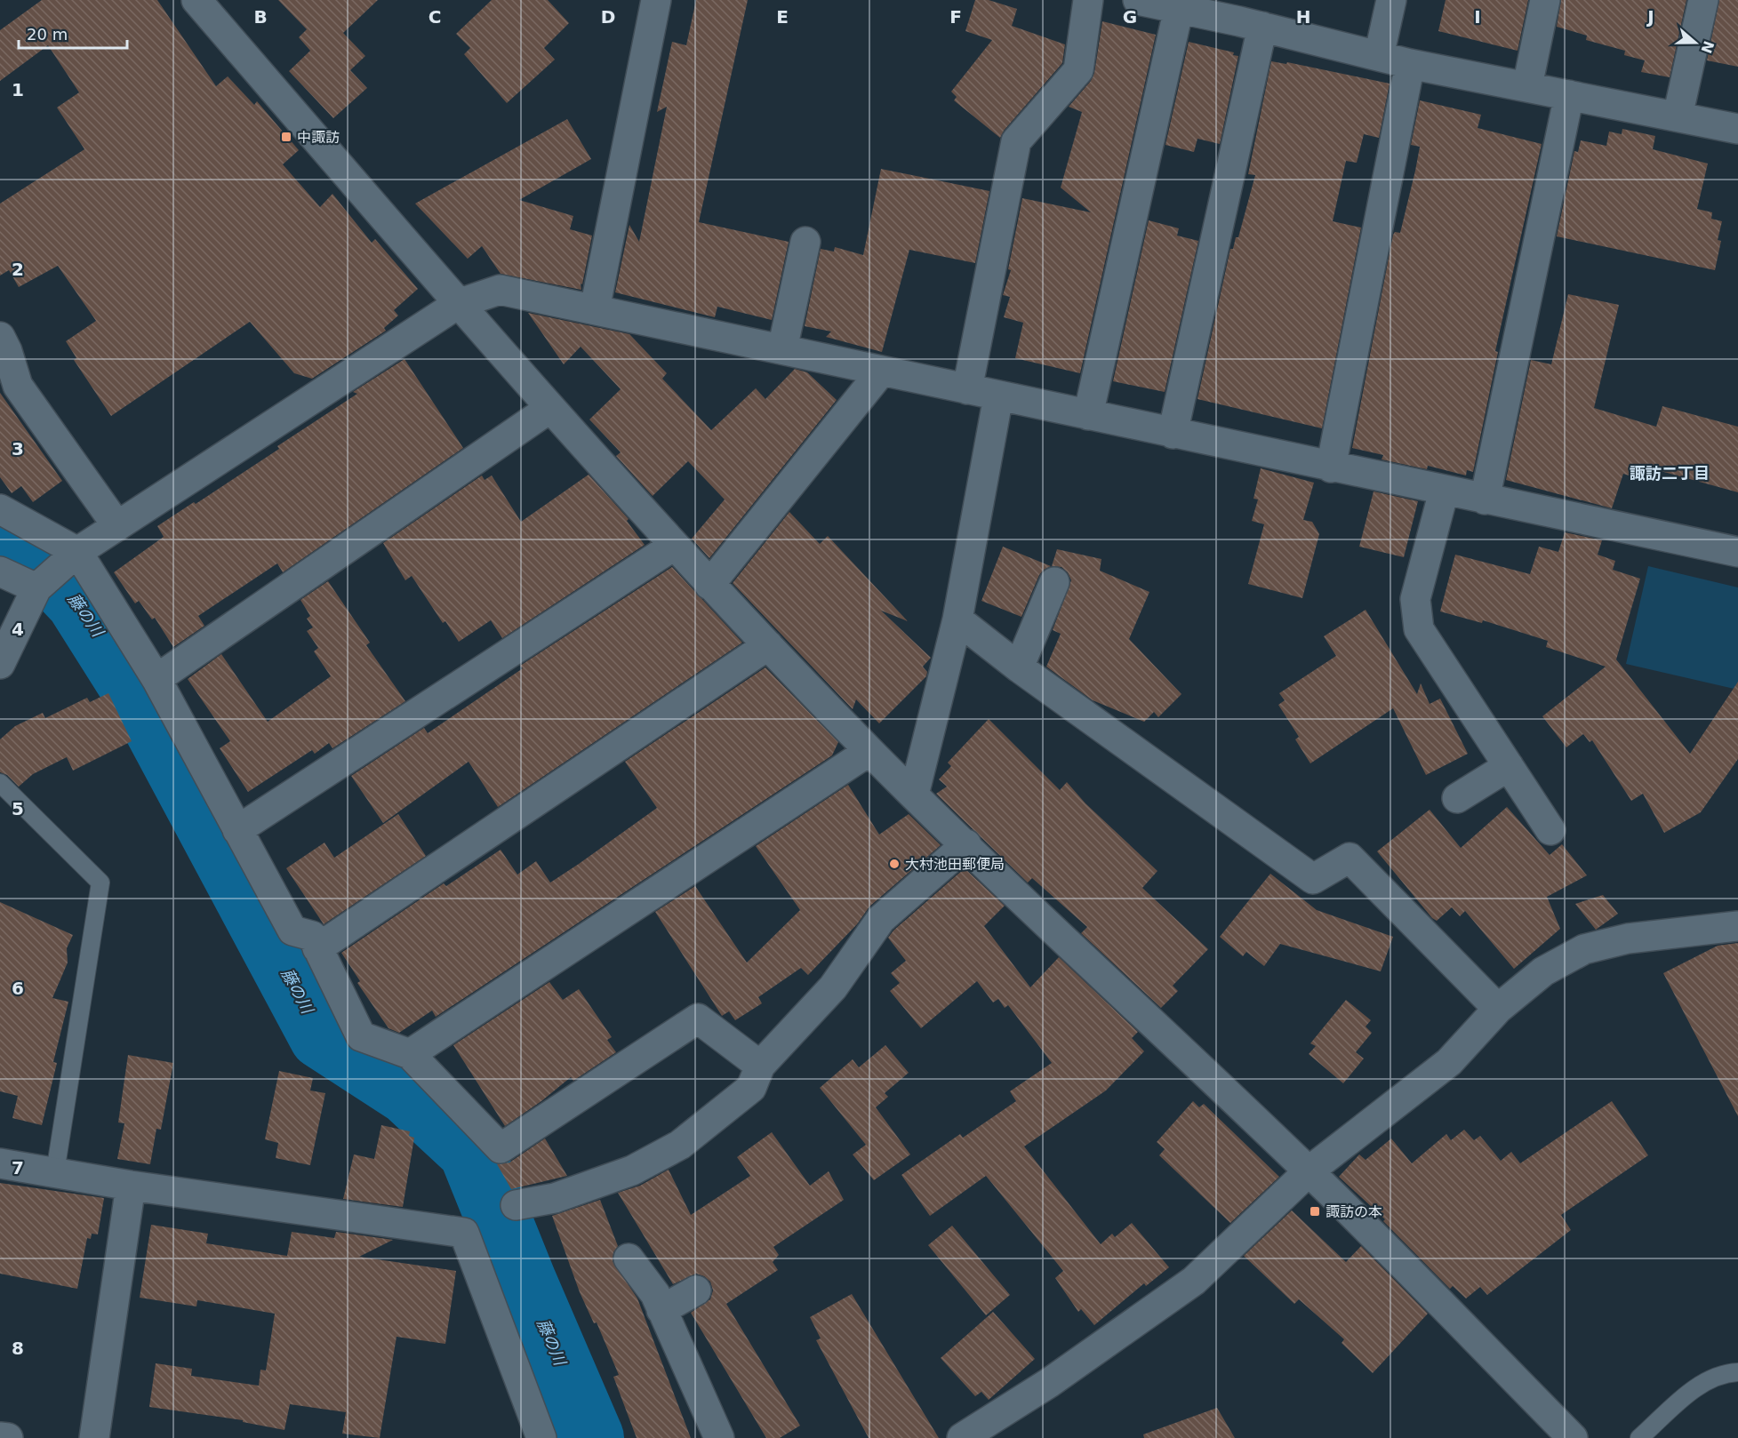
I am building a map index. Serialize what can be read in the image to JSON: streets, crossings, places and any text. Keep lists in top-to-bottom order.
{
  "districts": ["諏訪二丁目"],
  "water": ["藤の川"],
  "places": {
    "transit": ["中諏訪", "諏訪の本"],
    "other": ["大村池田郵便局"]
  },
  "scale_bar": "20 m",
  "north": "right",
  "grid": {
    "columns": [
      "B",
      "C",
      "D",
      "E",
      "F",
      "G",
      "H",
      "I",
      "J"
    ],
    "rows": [
      "1",
      "2",
      "3",
      "4",
      "5",
      "6",
      "7",
      "8"
    ]
  }
}
